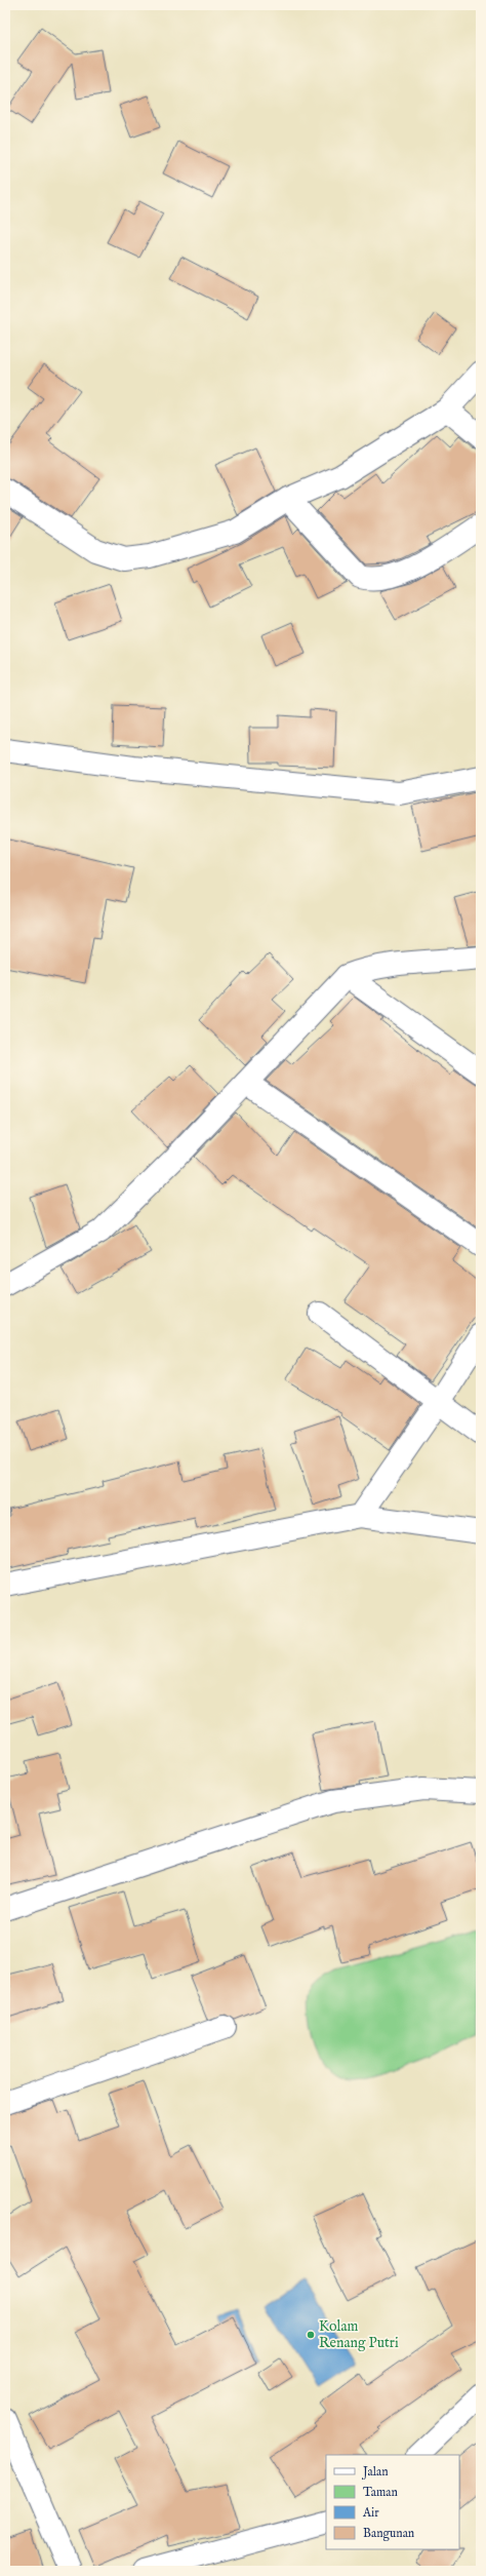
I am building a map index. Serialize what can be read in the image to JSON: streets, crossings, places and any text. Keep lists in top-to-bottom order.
{
  "places": ["Kolam Renang Putri"],
  "legend": [
    "Jalan",
    "Taman",
    "Air",
    "Bangunan"
  ]
}
